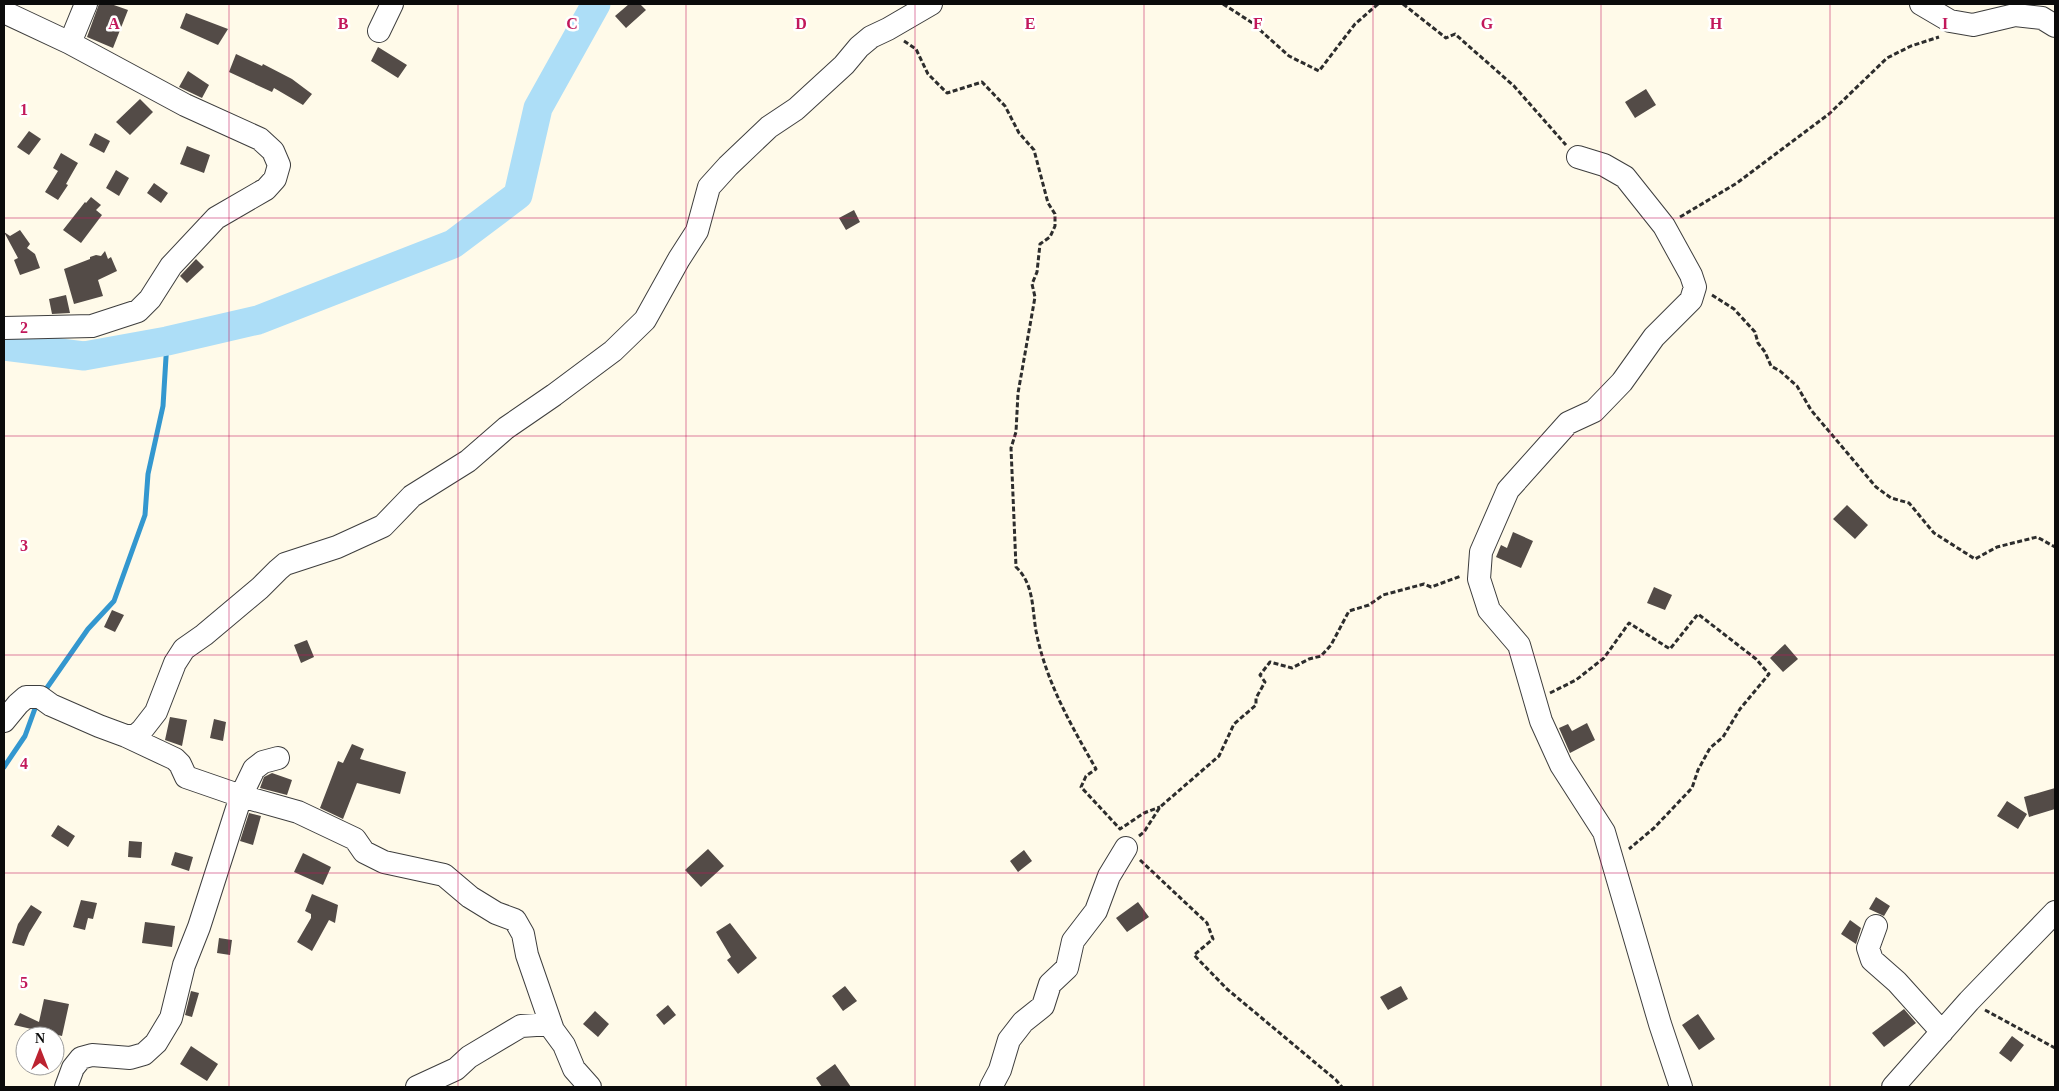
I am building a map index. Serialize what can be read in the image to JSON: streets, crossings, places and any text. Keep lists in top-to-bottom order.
{
  "north": "top",
  "grid": {
    "columns": [
      "A",
      "B",
      "C",
      "D",
      "E",
      "F",
      "G",
      "H",
      "I"
    ],
    "rows": [
      "1",
      "2",
      "3",
      "4",
      "5"
    ]
  }
}
